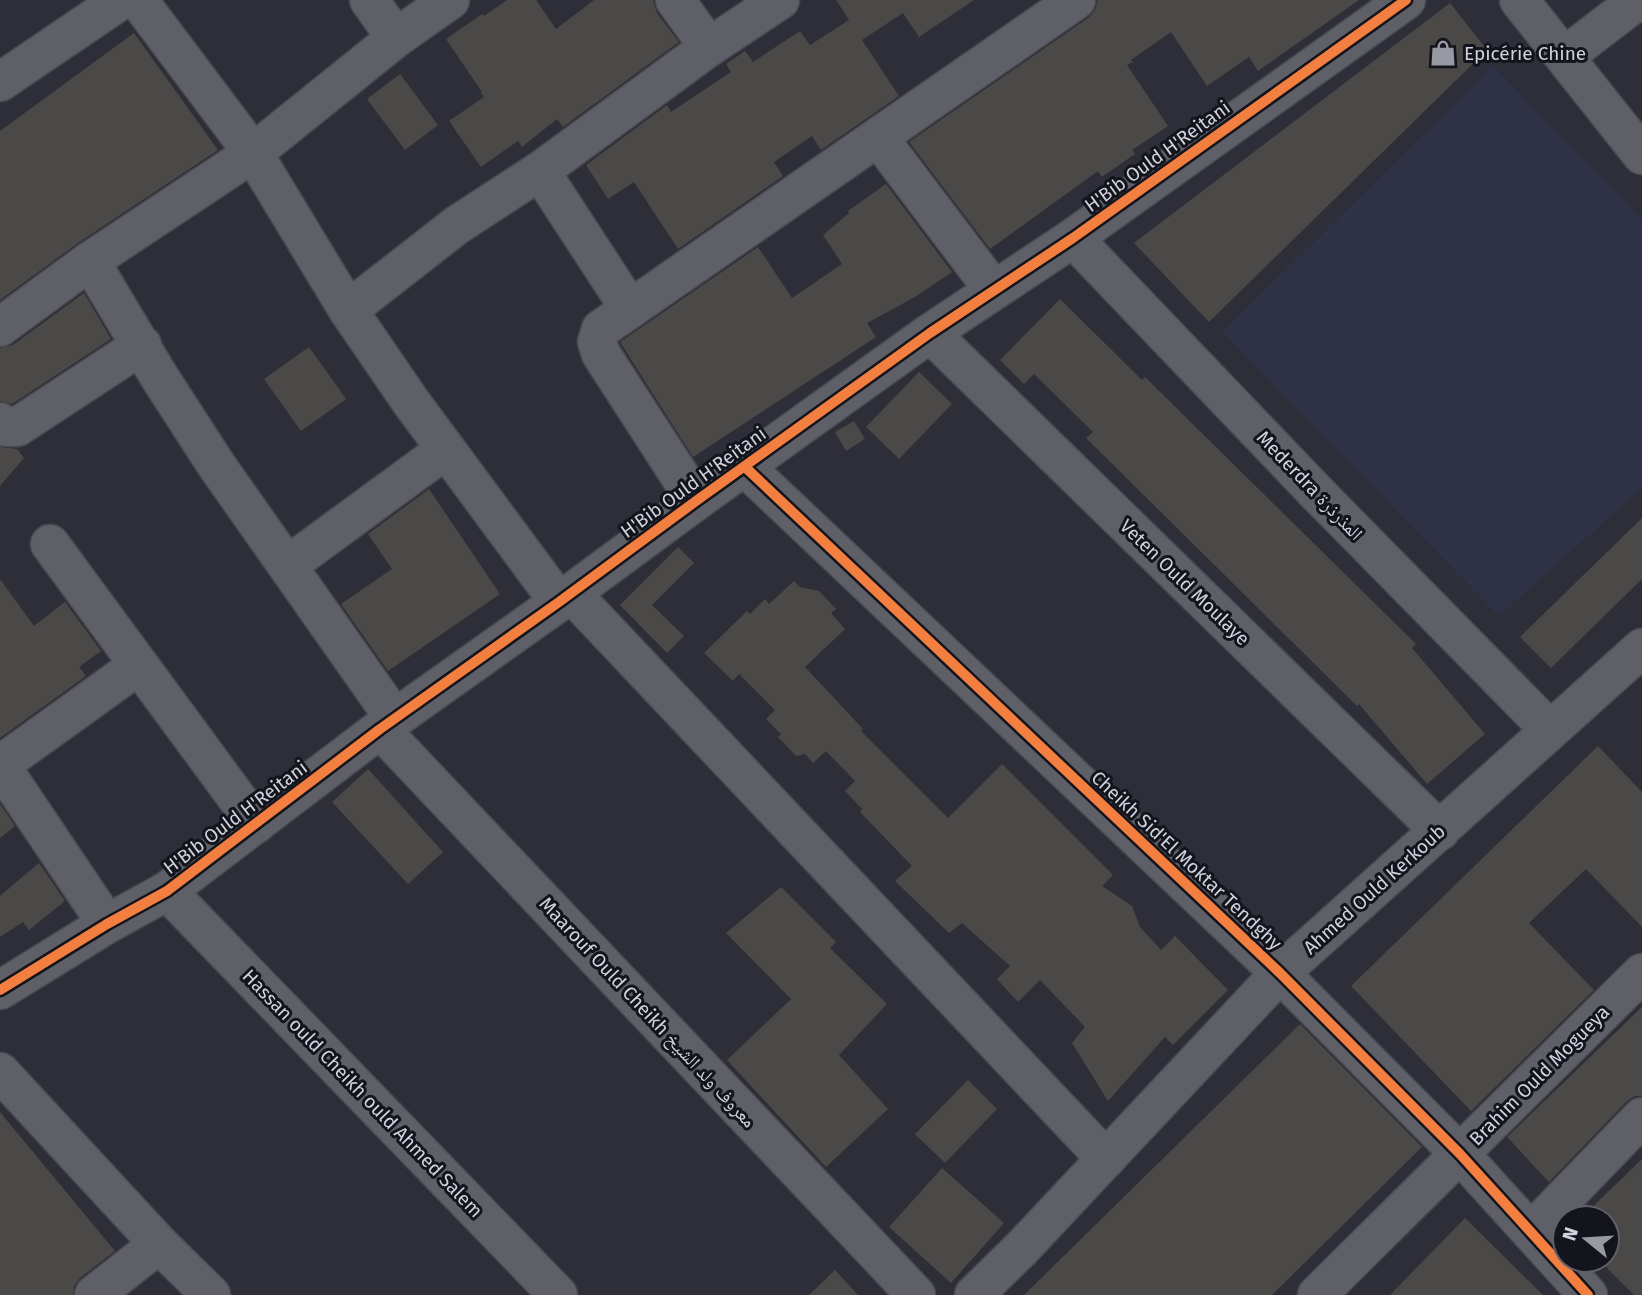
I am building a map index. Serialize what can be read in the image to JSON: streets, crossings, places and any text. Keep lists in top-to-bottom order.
{
  "streets": {
    "street": [
      "H'Bib Ould H'Reitani",
      "Mederdra المذرذرة",
      "Veten Ould Moulaye",
      "Cheikh Sid'El Moktar Tendghy",
      "Ahmed Ould Kerkoub",
      "Maarouf Ould Cheikh معروف ولد الشيخ",
      "Brahim Ould Mogueya",
      "Hassan ould Cheikh ould Ahmed Salem"
    ]
  },
  "crossings": [
    ["H'Bib Ould H'Reitani", "Mederdra المذرذرة"],
    ["H'Bib Ould H'Reitani", "Veten Ould Moulaye"],
    ["H'Bib Ould H'Reitani", "Cheikh Sid'El Moktar Tendghy"],
    ["H'Bib Ould H'Reitani", "Maarouf Ould Cheikh معروف ولد الشيخ"],
    ["H'Bib Ould H'Reitani", "Hassan ould Cheikh ould Ahmed Salem"],
    ["Mederdra المذرذرة", "Ahmed Ould Kerkoub"],
    ["Veten Ould Moulaye", "Ahmed Ould Kerkoub"],
    ["Cheikh Sid'El Moktar Tendghy", "Ahmed Ould Kerkoub"],
    ["Cheikh Sid'El Moktar Tendghy", "Brahim Ould Mogueya"]
  ],
  "places": {
    "shop": ["Epicérie Chine"]
  },
  "north": "left"
}
